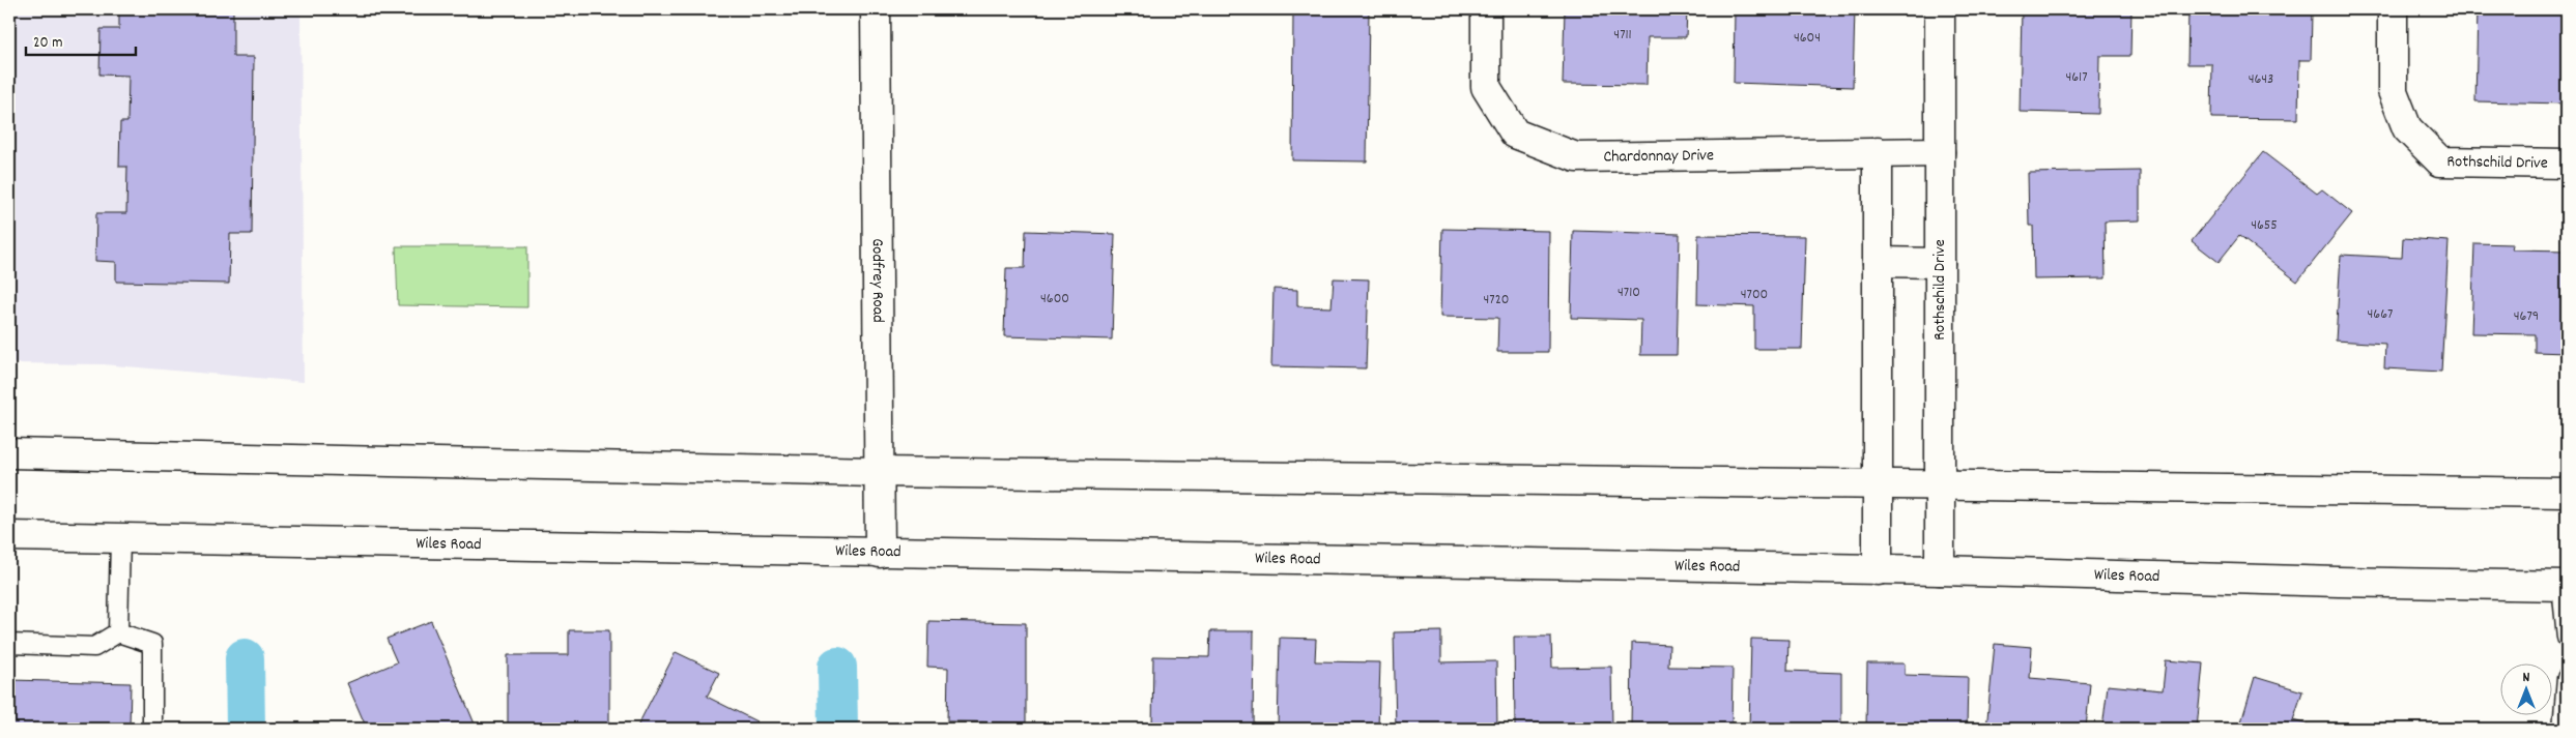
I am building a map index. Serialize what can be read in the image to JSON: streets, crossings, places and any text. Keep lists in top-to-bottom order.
{
  "streets": {
    "main road": [
      "Chardonnay Drive",
      "Rothschild Drive",
      "Godfrey Road",
      "Wiles Road"
    ]
  },
  "crossings": [
    ["Chardonnay Drive", "Rothschild Drive"],
    ["Rothschild Drive", "Wiles Road"],
    ["Godfrey Road", "Wiles Road"]
  ],
  "house_numbers": [
    "4711",
    "4604",
    "4617",
    "4643",
    "4655",
    "4710",
    "4700",
    "4600",
    "4720",
    "4667",
    "4679"
  ],
  "scale_bar": "20 m",
  "north": "top"
}
